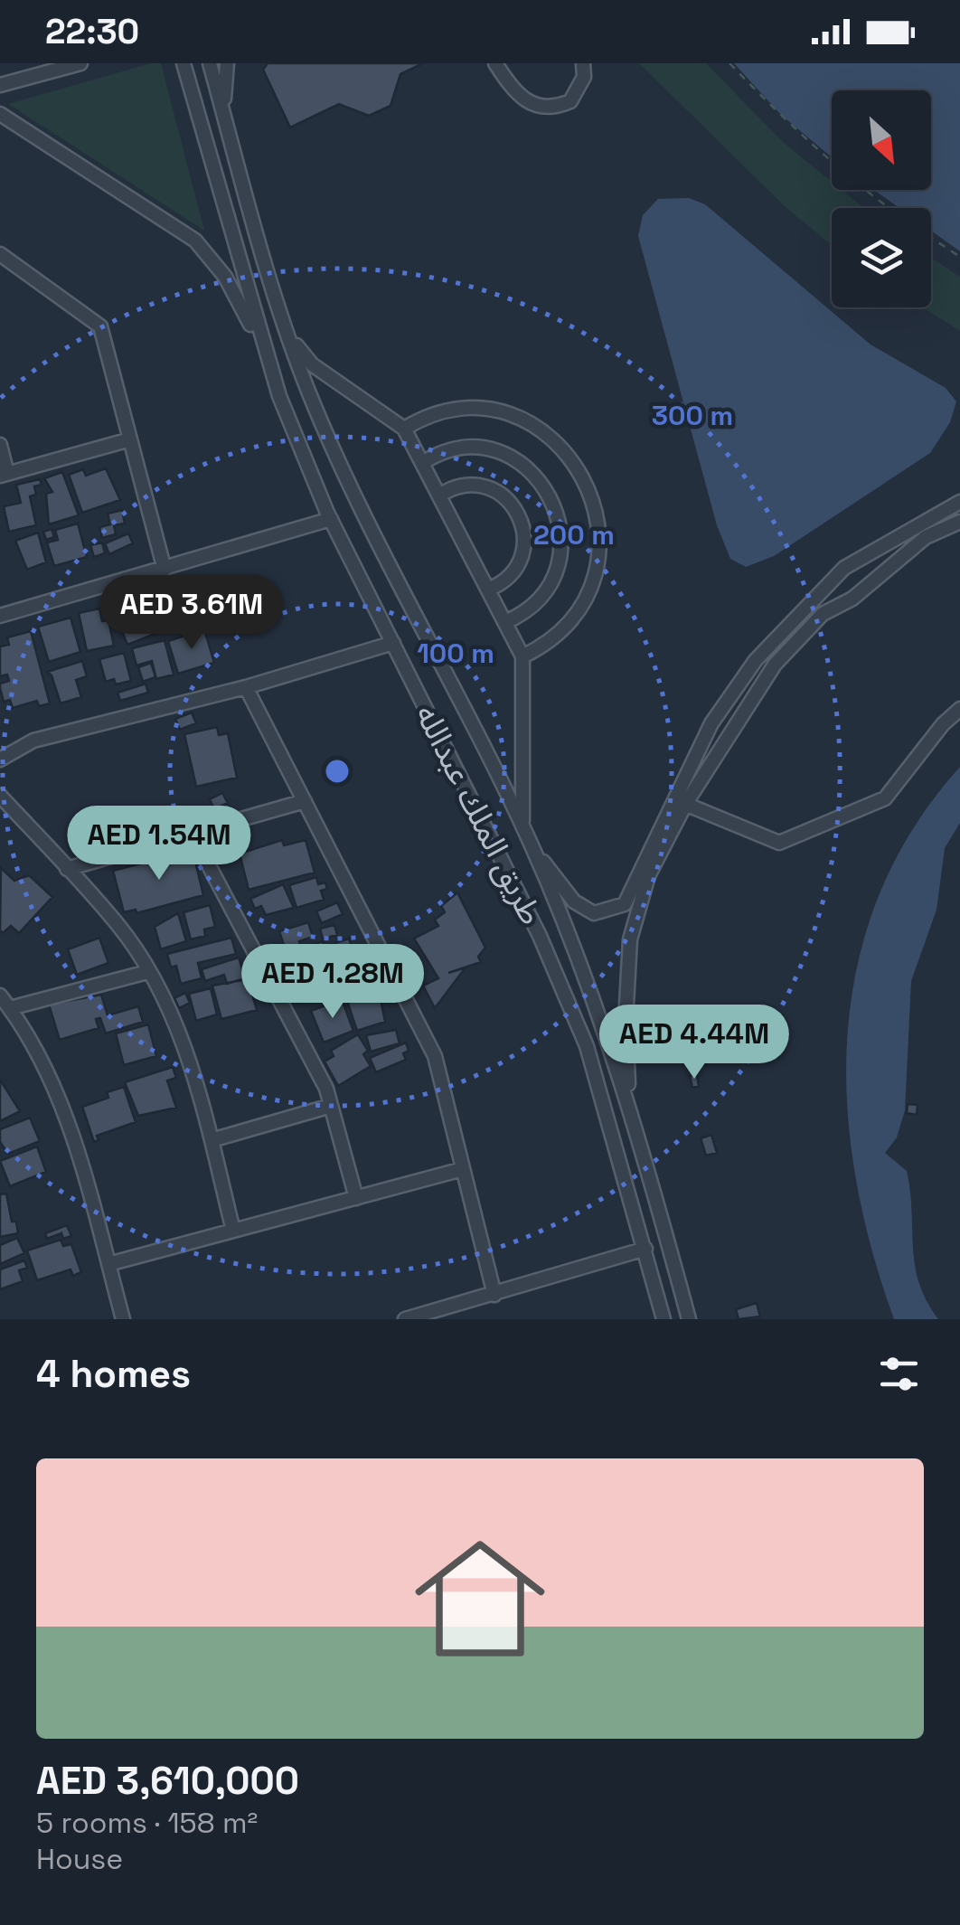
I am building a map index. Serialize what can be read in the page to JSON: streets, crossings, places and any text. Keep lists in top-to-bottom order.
{
  "streets": {
    "street": ["طريق الملك عبدالله"]
  },
  "north": "bottom right",
  "page": {
    "status": "22:30",
    "price": [
      "AED 3.61M",
      "AED 1.54M",
      "AED 1.28M",
      "AED 4.44M"
    ],
    "heading": "4 homes",
    "list": [
      {
        "name": "AED 3,610,000",
        "note": "5 rooms · 158 m² · House"
      }
    ]
  },
  "rings": ["300 m", "200 m", "100 m"]
}
